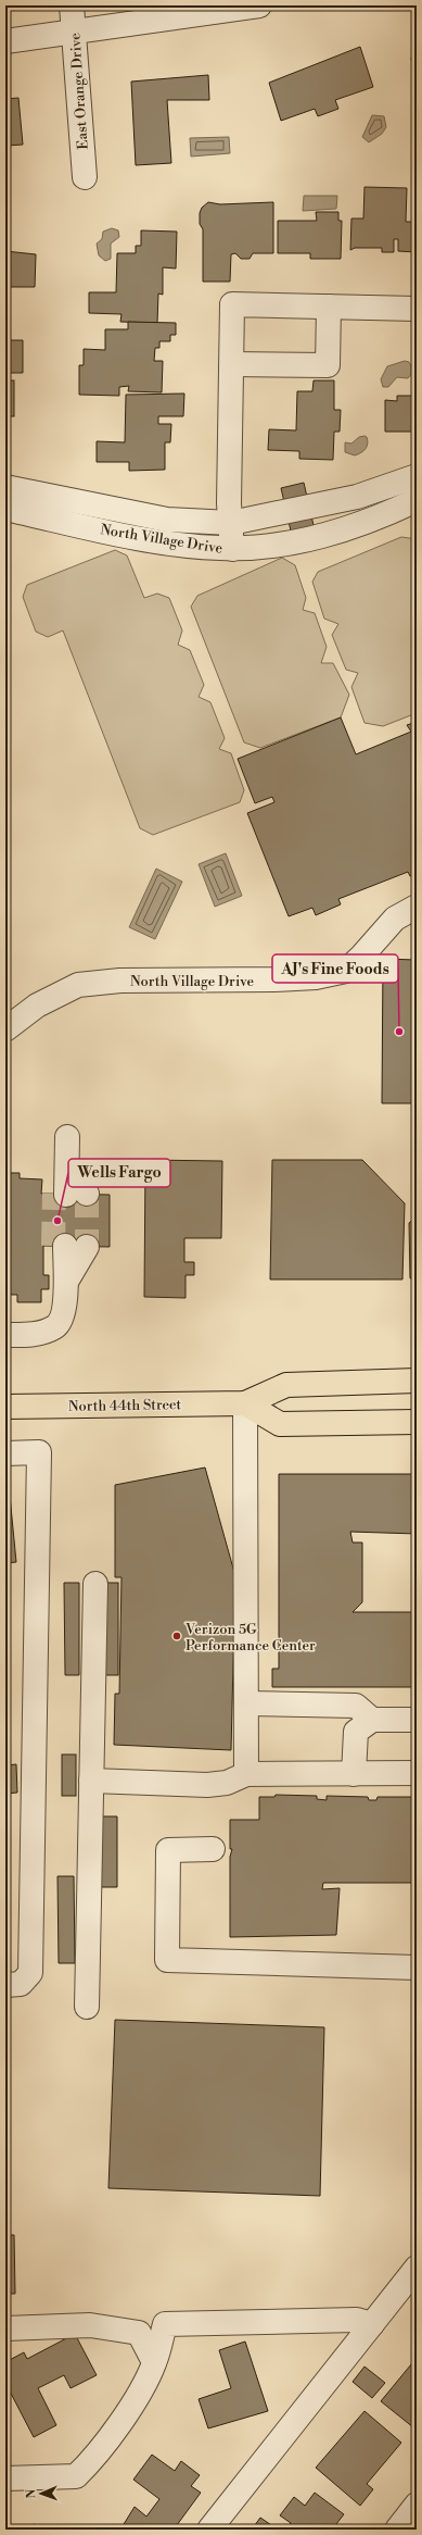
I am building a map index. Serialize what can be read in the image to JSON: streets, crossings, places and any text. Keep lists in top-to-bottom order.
{
  "streets": {
    "main road": ["North 44th Street"],
    "street": ["East Orange Drive", "North Village Drive"]
  },
  "places": ["AJ's Fine Foods", "Wells Fargo", "Verizon 5G Performance Center"],
  "north": "left"
}
